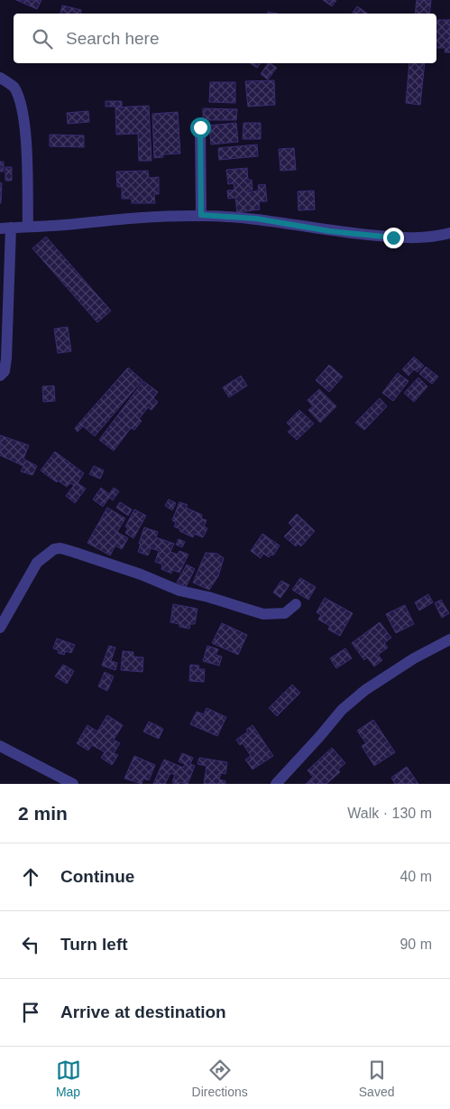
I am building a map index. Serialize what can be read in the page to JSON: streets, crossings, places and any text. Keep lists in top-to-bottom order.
{
  "page": {
    "search": "Search here",
    "heading": ["2 min", "Walk · 130 m"],
    "list": [
      ["Continue", "40 m"],
      ["Turn left", "90 m"],
      "Arrive at destination"
    ],
    "nav": ["Map", "Directions", "Saved"]
  }
}
